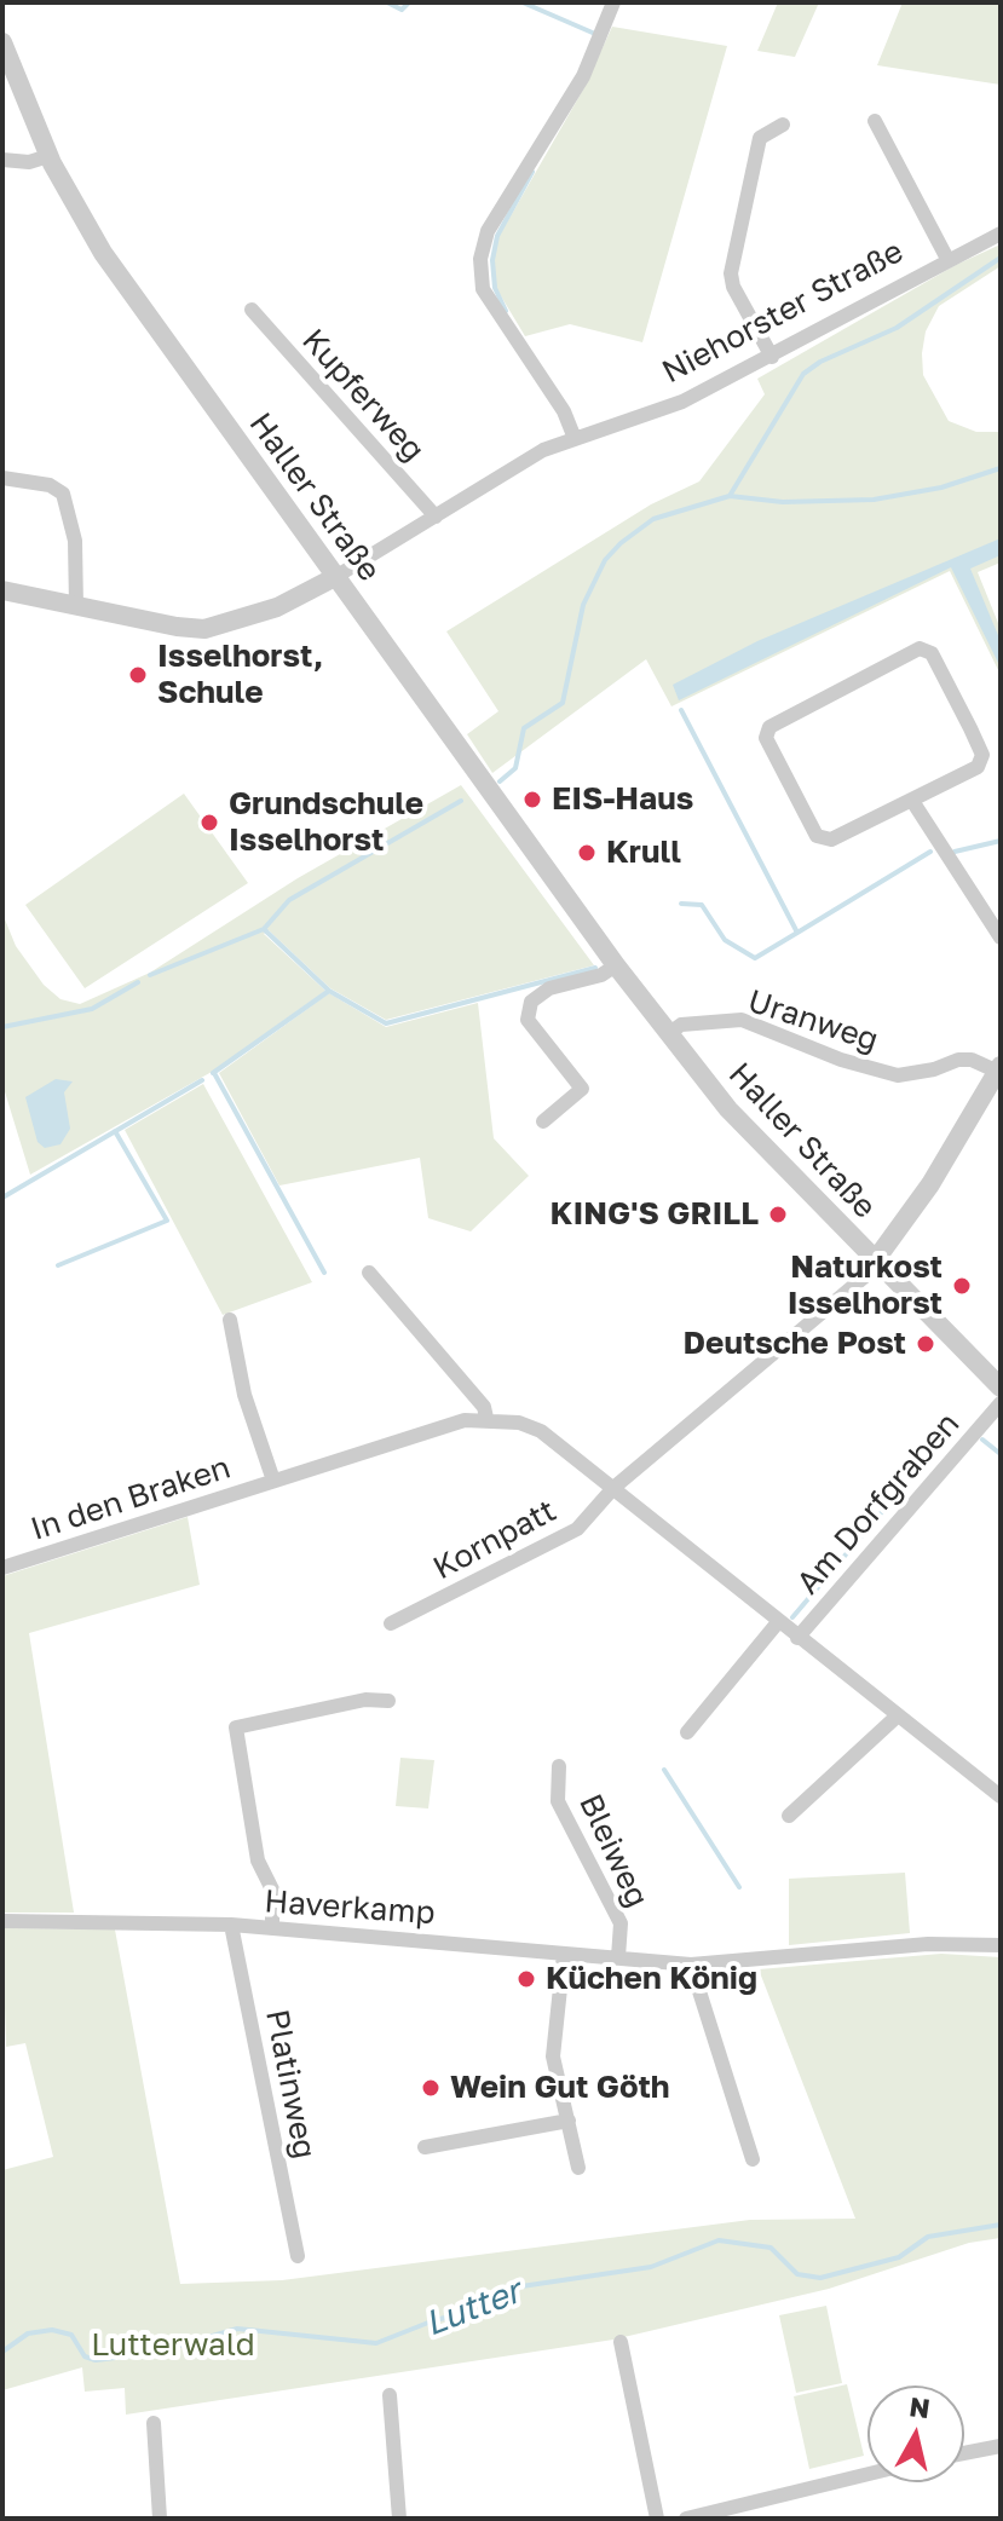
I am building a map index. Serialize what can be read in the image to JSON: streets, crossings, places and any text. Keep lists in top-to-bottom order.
{
  "streets": {
    "street": [
      "Niehorster Straße",
      "Kupferweg",
      "Haller Straße",
      "Uranweg",
      "In den Braken",
      "Am Dorfgraben",
      "Kornpatt",
      "Bleiweg",
      "Haverkamp",
      "Platinweg"
    ]
  },
  "crossings": [
    ["Niehorster Straße", "Kupferweg"],
    ["Niehorster Straße", "Haller Straße"],
    ["Haller Straße", "Uranweg"],
    ["In den Braken", "Am Dorfgraben"],
    ["In den Braken", "Kornpatt"],
    ["Bleiweg", "Haverkamp"],
    ["Haverkamp", "Platinweg"]
  ],
  "water": ["Lutter"],
  "parks": ["Lutterwald"],
  "places": [
    "Isselhorst, Schule",
    "EIS-Haus",
    "Grundschule Isselhorst",
    "Krull",
    "KING'S GRILL",
    "Naturkost Isselhorst",
    "Deutsche Post",
    "Küchen König",
    "Wein Gut Göth"
  ],
  "north": "top"
}
